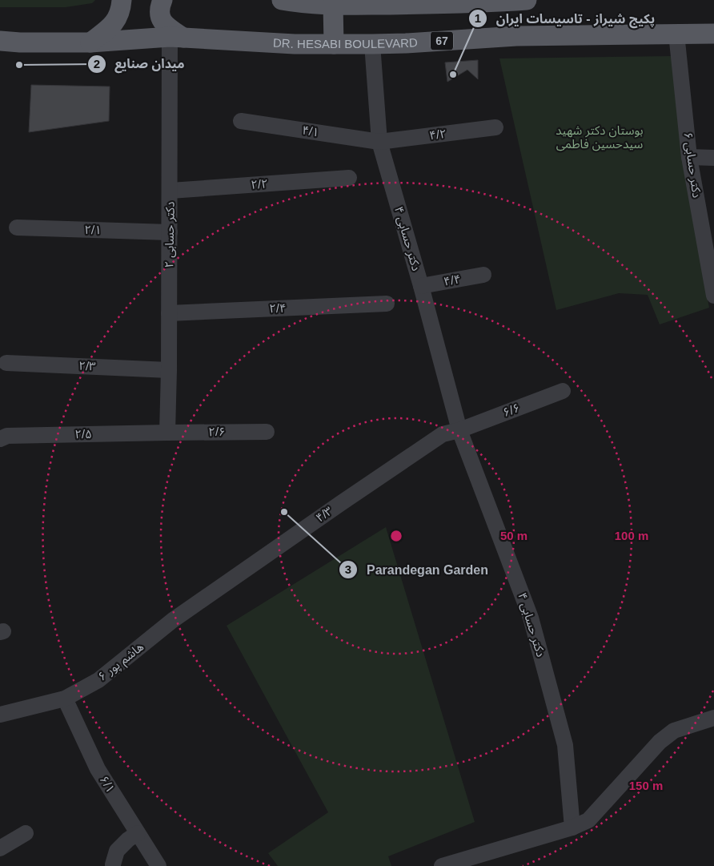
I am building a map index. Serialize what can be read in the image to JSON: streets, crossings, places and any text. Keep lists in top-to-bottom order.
{
  "streets": {
    "main road": ["67", "DR. HESABI BOULEVARD"],
    "street": [
      "۴/۱",
      "۴/۲",
      "۶ دکتر حسابی",
      "۲/۲",
      "۲/۱",
      "دکتر حسابی ۲",
      "دکتر حسابی ۴",
      "۴/۴",
      "۲/۴",
      "۲/۳",
      "۶/۶",
      "۲/۶",
      "۲/۵",
      "۴/۳",
      "۴ دکتر حسابی",
      "هاشم پور ۶",
      "۶/۱"
    ]
  },
  "crossings": [
    ["67", "DR. HESABI BOULEVARD"],
    ["67", "دکتر حسابی ۲"],
    ["DR. HESABI BOULEVARD", "۶ دکتر حسابی"],
    ["DR. HESABI BOULEVARD", "دکتر حسابی ۲"],
    ["DR. HESABI BOULEVARD", "دکتر حسابی ۴"],
    ["۴/۱", "۴/۲"],
    ["۴/۱", "دکتر حسابی ۴"],
    ["۴/۲", "دکتر حسابی ۴"],
    ["۲/۲", "دکتر حسابی ۲"],
    ["۲/۱", "دکتر حسابی ۲"],
    ["دکتر حسابی ۲", "۲/۴"],
    ["دکتر حسابی ۲", "۲/۳"],
    ["دکتر حسابی ۲", "۲/۶"],
    ["دکتر حسابی ۲", "۲/۵"],
    ["دکتر حسابی ۴", "۴/۴"],
    ["دکتر حسابی ۴", "۶/۶"],
    ["دکتر حسابی ۴", "۴/۳"],
    ["دکتر حسابی ۴", "۴ دکتر حسابی"],
    ["۶/۶", "۴/۳"],
    ["۶/۶", "۴ دکتر حسابی"],
    ["۲/۶", "۲/۵"],
    ["۴/۳", "۴ دکتر حسابی"],
    ["۴/۳", "هاشم پور ۶"],
    ["هاشم پور ۶", "۶/۱"]
  ],
  "parks": ["بوستان دکتر شهید سیدحسین فاطمی"],
  "places": ["میدان صنایع", "پکیج شیراز - تاسیسات ایران", "Parandegan Garden"],
  "rings": ["50 m", "100 m", "150 m"]
}
